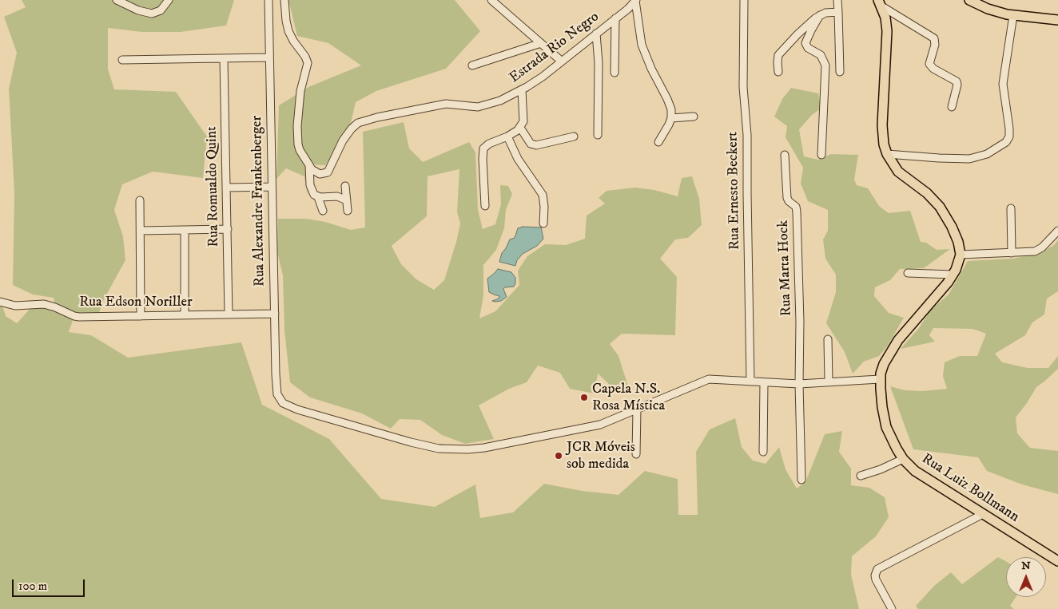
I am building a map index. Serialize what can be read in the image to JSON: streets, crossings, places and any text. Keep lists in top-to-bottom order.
{
  "streets": {
    "main road": ["Rua Luiz Bollmann"],
    "street": [
      "Estrada Rio Negro",
      "Rua Romualdo Quint",
      "Rua Ernesto Beckert",
      "Rua Alexandre Frankenberger",
      "Rua Marta Hock",
      "Rua Edson Noriller"
    ]
  },
  "crossings": [
    ["Rua Romualdo Quint", "Rua Edson Noriller"],
    ["Rua Alexandre Frankenberger", "Rua Edson Noriller"]
  ],
  "places": ["Capela N.S. Rosa Mística", "JCR Móveis sob medida"],
  "scale_bar": "100 m",
  "north": "top"
}
